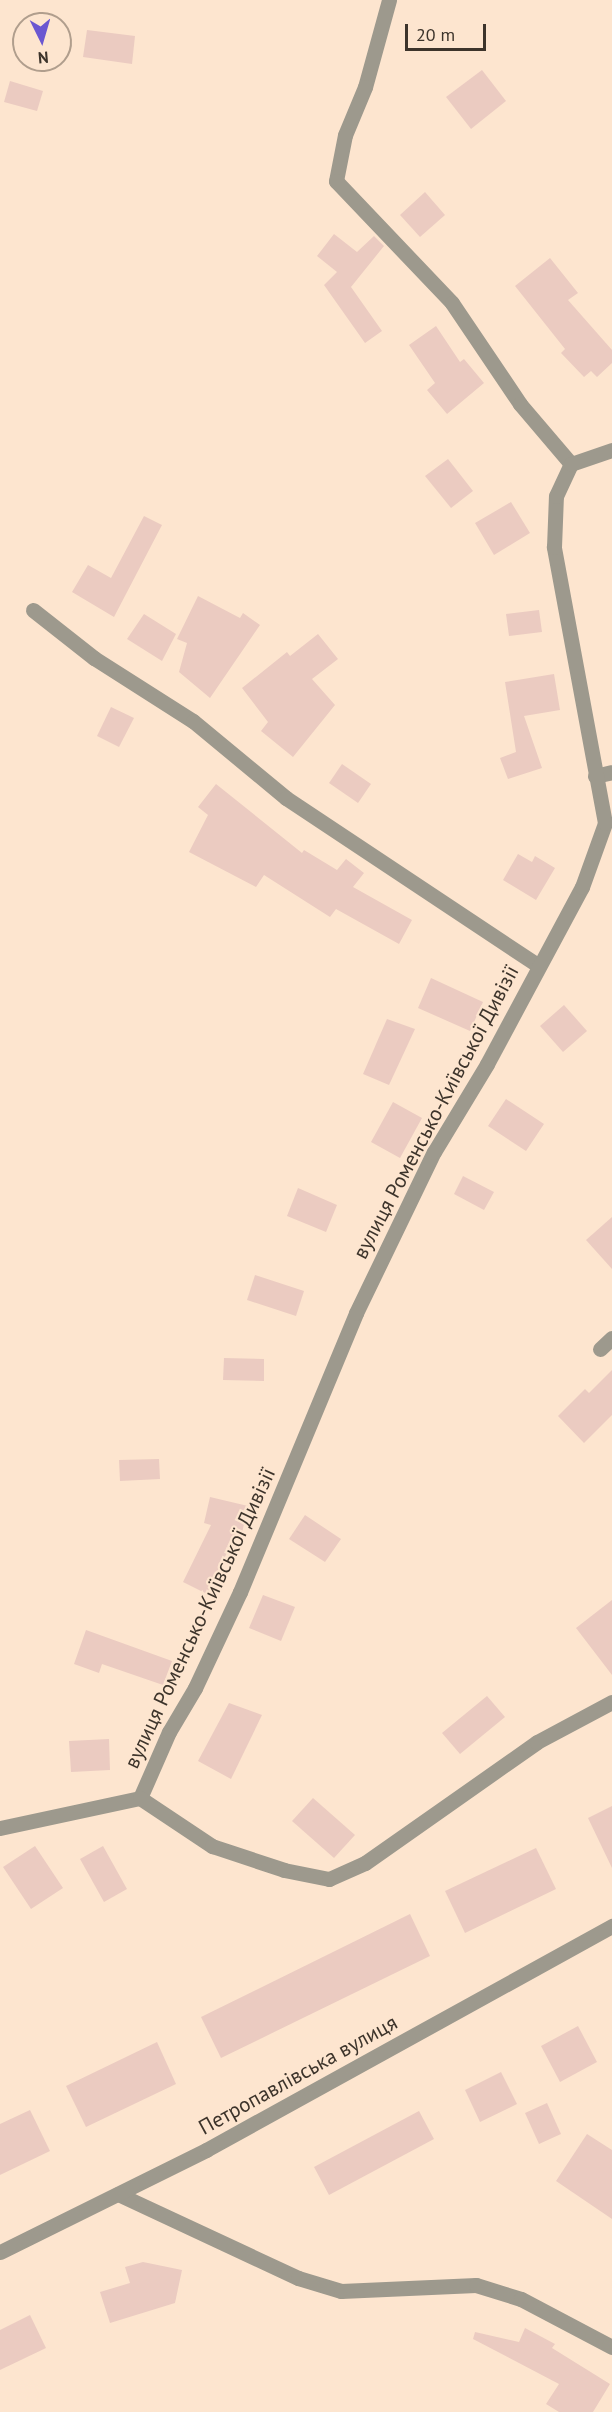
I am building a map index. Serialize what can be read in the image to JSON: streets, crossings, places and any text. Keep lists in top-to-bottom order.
{
  "streets": {
    "street": ["вулиця Роменсько-Київської Дивізії", "Петропавлівська вулиця"]
  },
  "scale_bar": "20 m",
  "north": "bottom"
}
